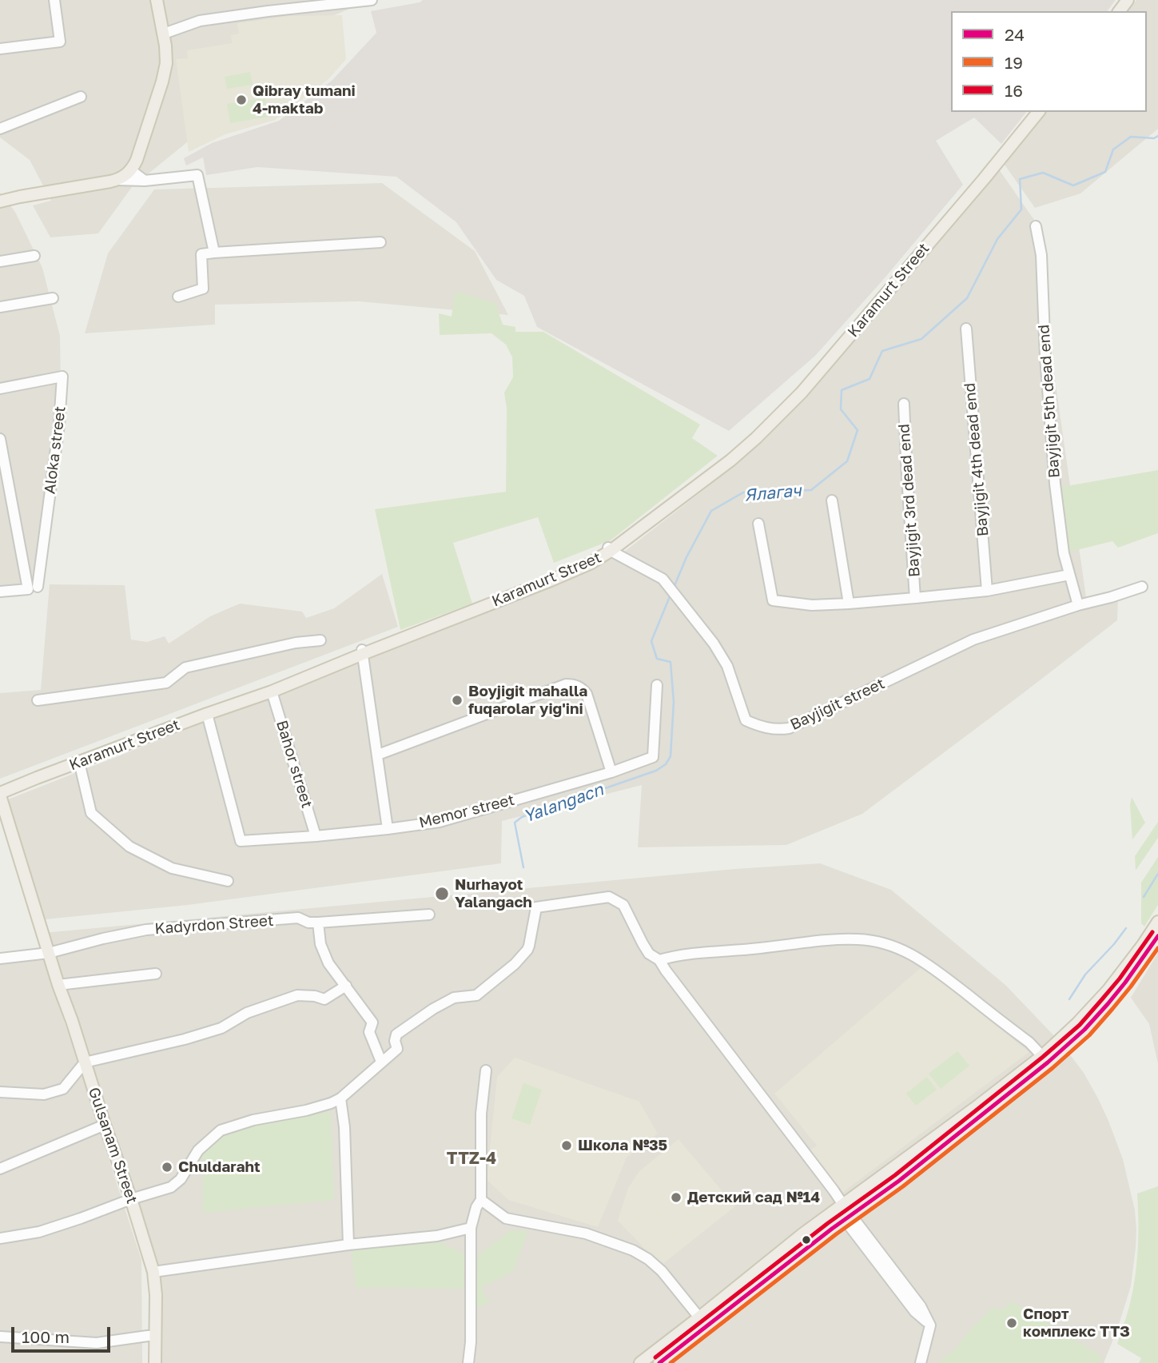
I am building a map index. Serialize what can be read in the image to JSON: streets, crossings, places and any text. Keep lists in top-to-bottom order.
{
  "streets": {
    "main road": ["Karamurt Street", "Gulsanam Street"],
    "street": [
      "Bayjigit 5th dead end",
      "Aloka street",
      "Bayjigit 4th dead end",
      "Bayjigit 3rd dead end",
      "Bayjigit street",
      "Bahor street",
      "Memor street",
      "Kadyrdon Street"
    ]
  },
  "crossings": [
    ["Karamurt Street", "Bayjigit street"],
    ["Karamurt Street", "Bahor street"],
    ["Karamurt Street", "Memor street"],
    ["Karamurt Street", "Gulsanam Street"],
    ["Bayjigit 5th dead end", "Bayjigit street"],
    ["Bahor street", "Memor street"],
    ["Kadyrdon Street", "Gulsanam Street"]
  ],
  "districts": ["TTZ-4"],
  "water": ["Ялагач", "Yalangacn"],
  "places": [
    "Qibray tumani 4-maktab",
    "Boyjigit mahalla fuqarolar yig'ini",
    "Nurhayot Yalangach",
    "Школа №35",
    "Chuldaraht",
    "Детский сад №14",
    "Спорт комплекс ТТЗ"
  ],
  "lines": ["transit line 16", "transit line 24", "transit line 19"],
  "legend": ["24", "19", "16"],
  "scale_bar": "100 m"
}
